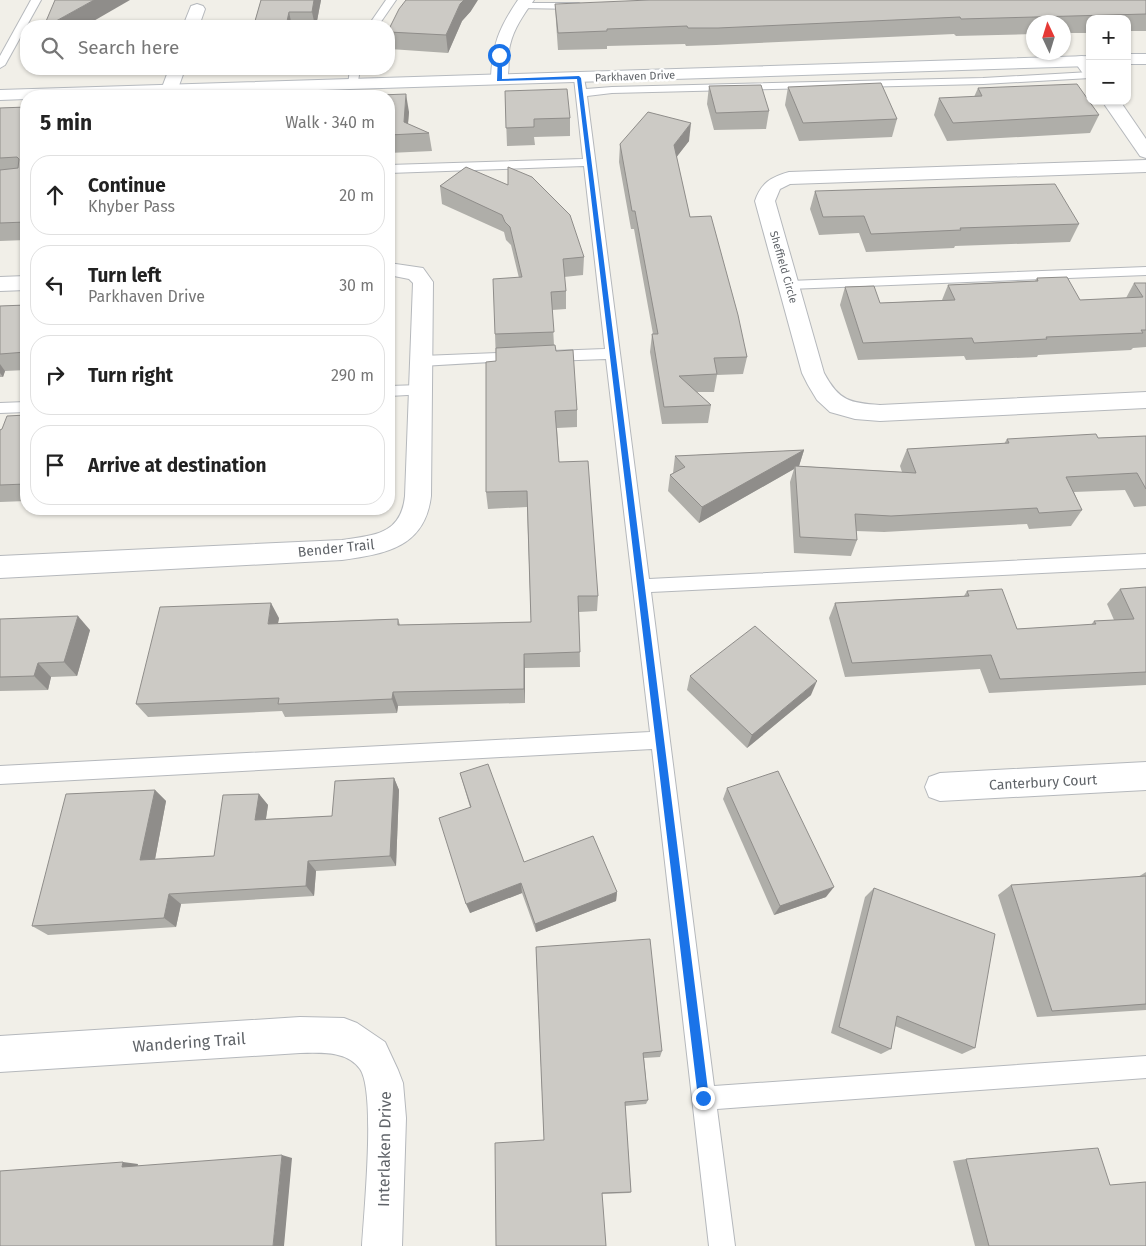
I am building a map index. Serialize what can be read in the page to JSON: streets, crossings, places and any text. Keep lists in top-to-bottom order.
{
  "streets": {
    "street": [
      "Parkhaven Drive",
      "Sheffield Circle",
      "Bender Trail",
      "Canterbury Court",
      "Wandering Trail",
      "Interlaken Drive"
    ]
  },
  "crossings": [
    ["Wandering Trail", "Interlaken Drive"]
  ],
  "north": "top",
  "page": {
    "map_buttons": ["+", "−"],
    "search": "Search here",
    "heading": ["5 min", "Walk · 340 m"],
    "list": [
      ["Continue", "Khyber Pass", "20 m"],
      ["Turn left", "Parkhaven Drive", "30 m"],
      ["Turn right", "290 m"],
      "Arrive at destination"
    ]
  }
}
